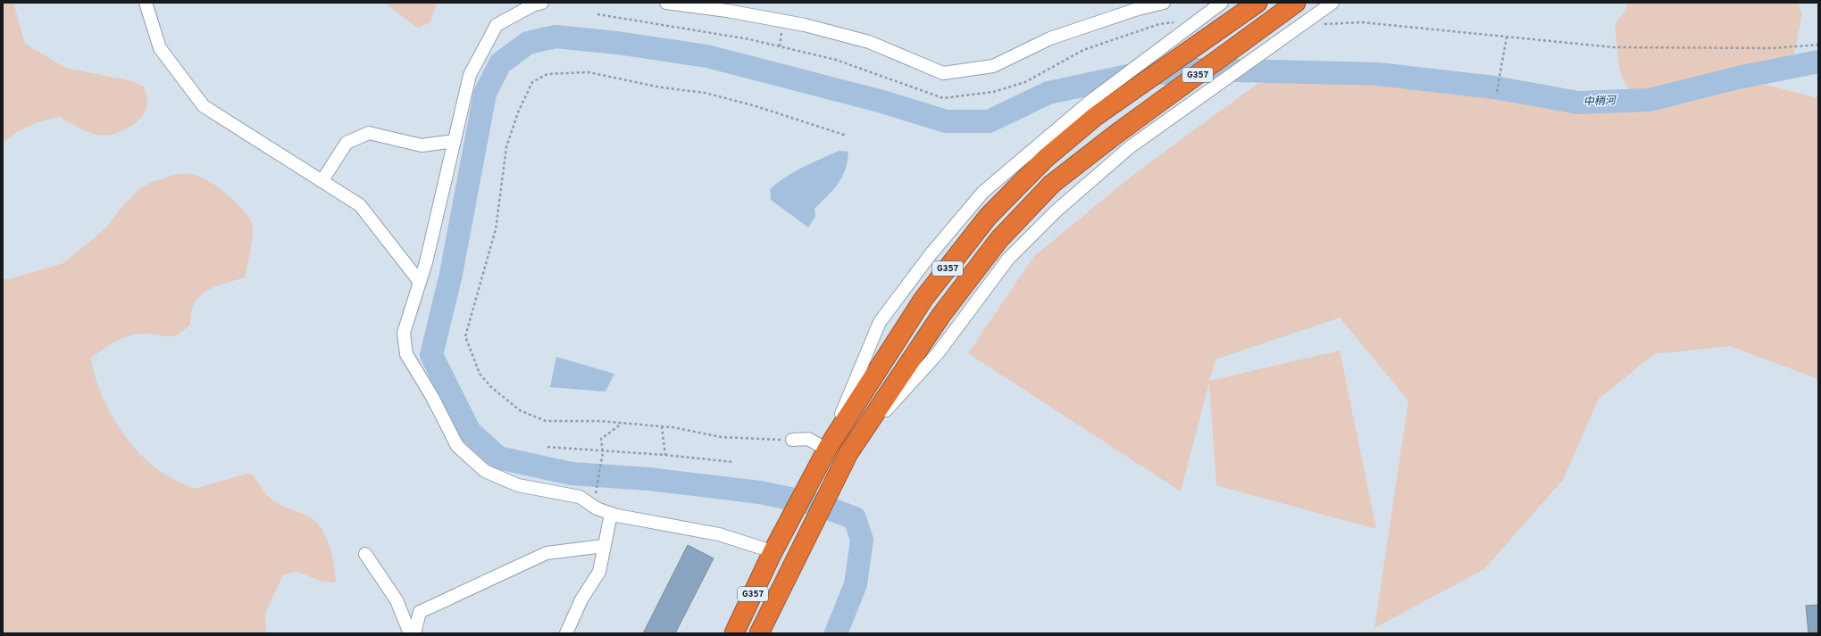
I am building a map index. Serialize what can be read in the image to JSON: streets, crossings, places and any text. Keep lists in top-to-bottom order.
{
  "streets": {
    "highway": ["G357"]
  },
  "water": ["中稍河"]
}
